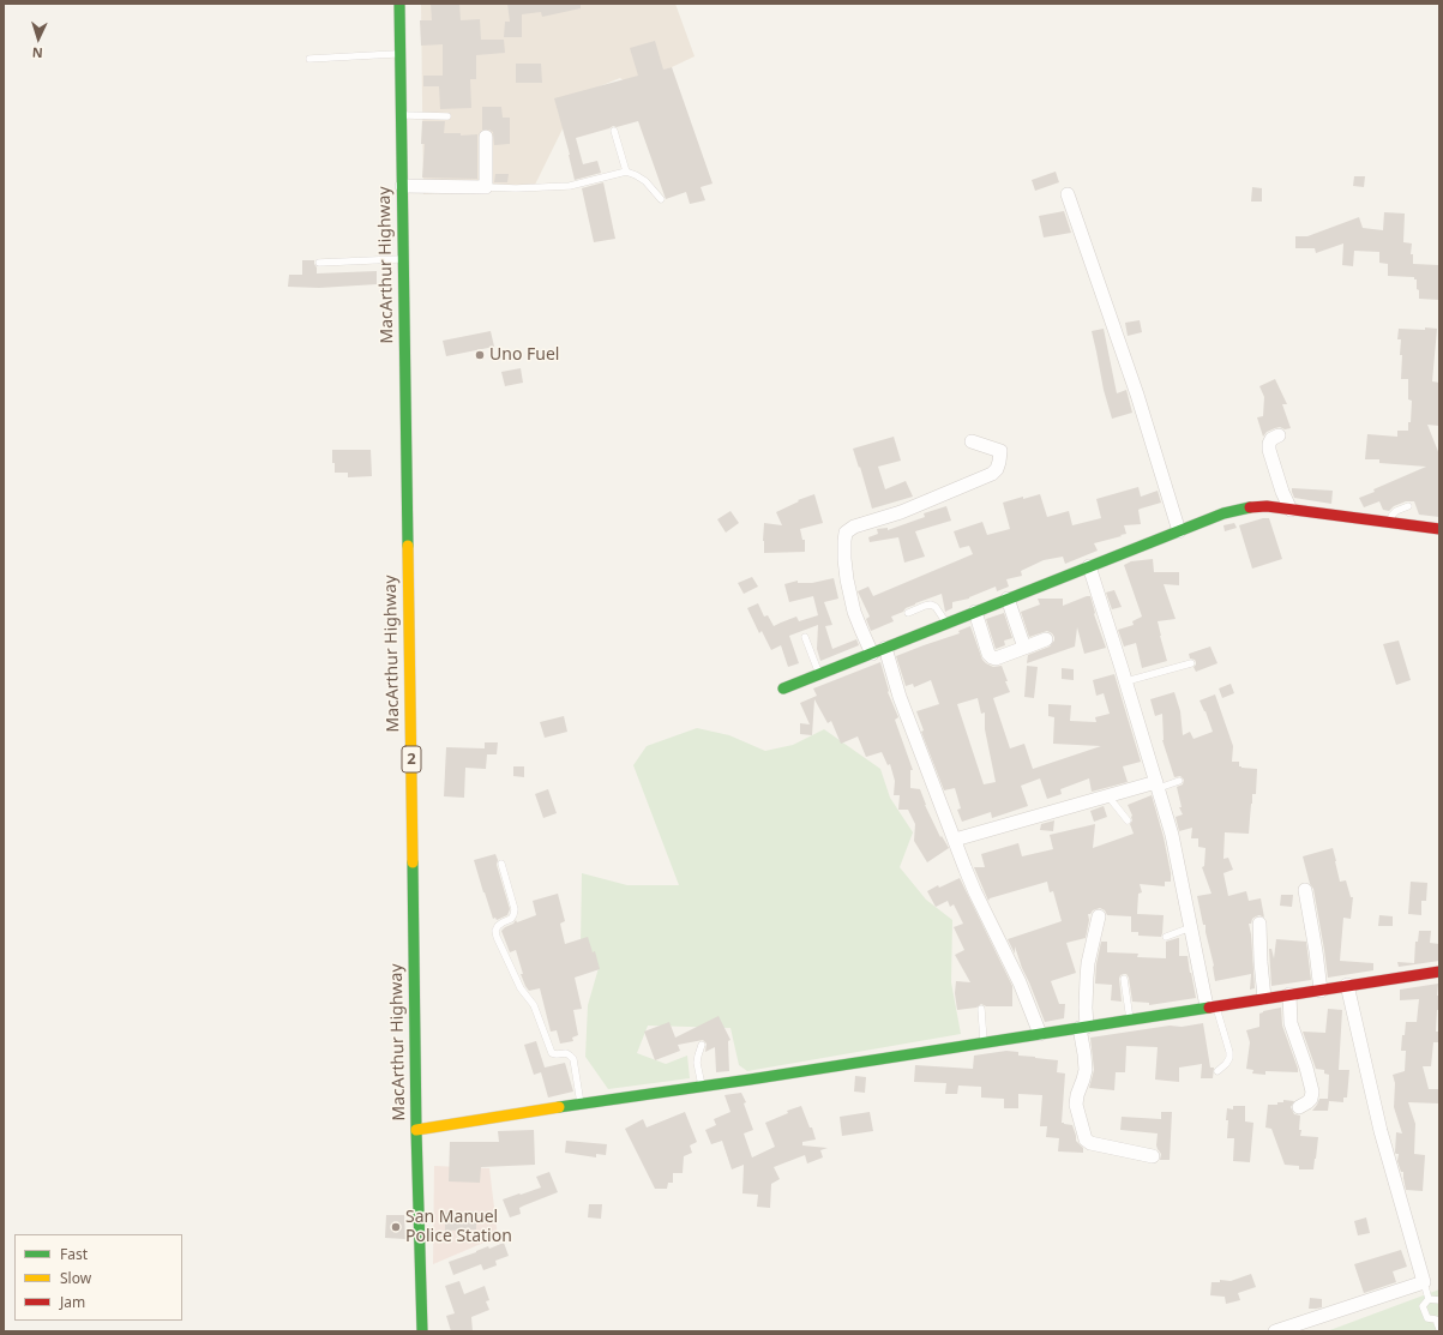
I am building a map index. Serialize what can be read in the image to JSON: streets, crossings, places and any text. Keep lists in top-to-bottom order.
{
  "streets": {
    "main road": ["MacArthur Highway", "2"]
  },
  "places": ["Uno Fuel", "San Manuel Police Station"],
  "legend": ["Fast", "Slow", "Jam"],
  "north": "bottom"
}
